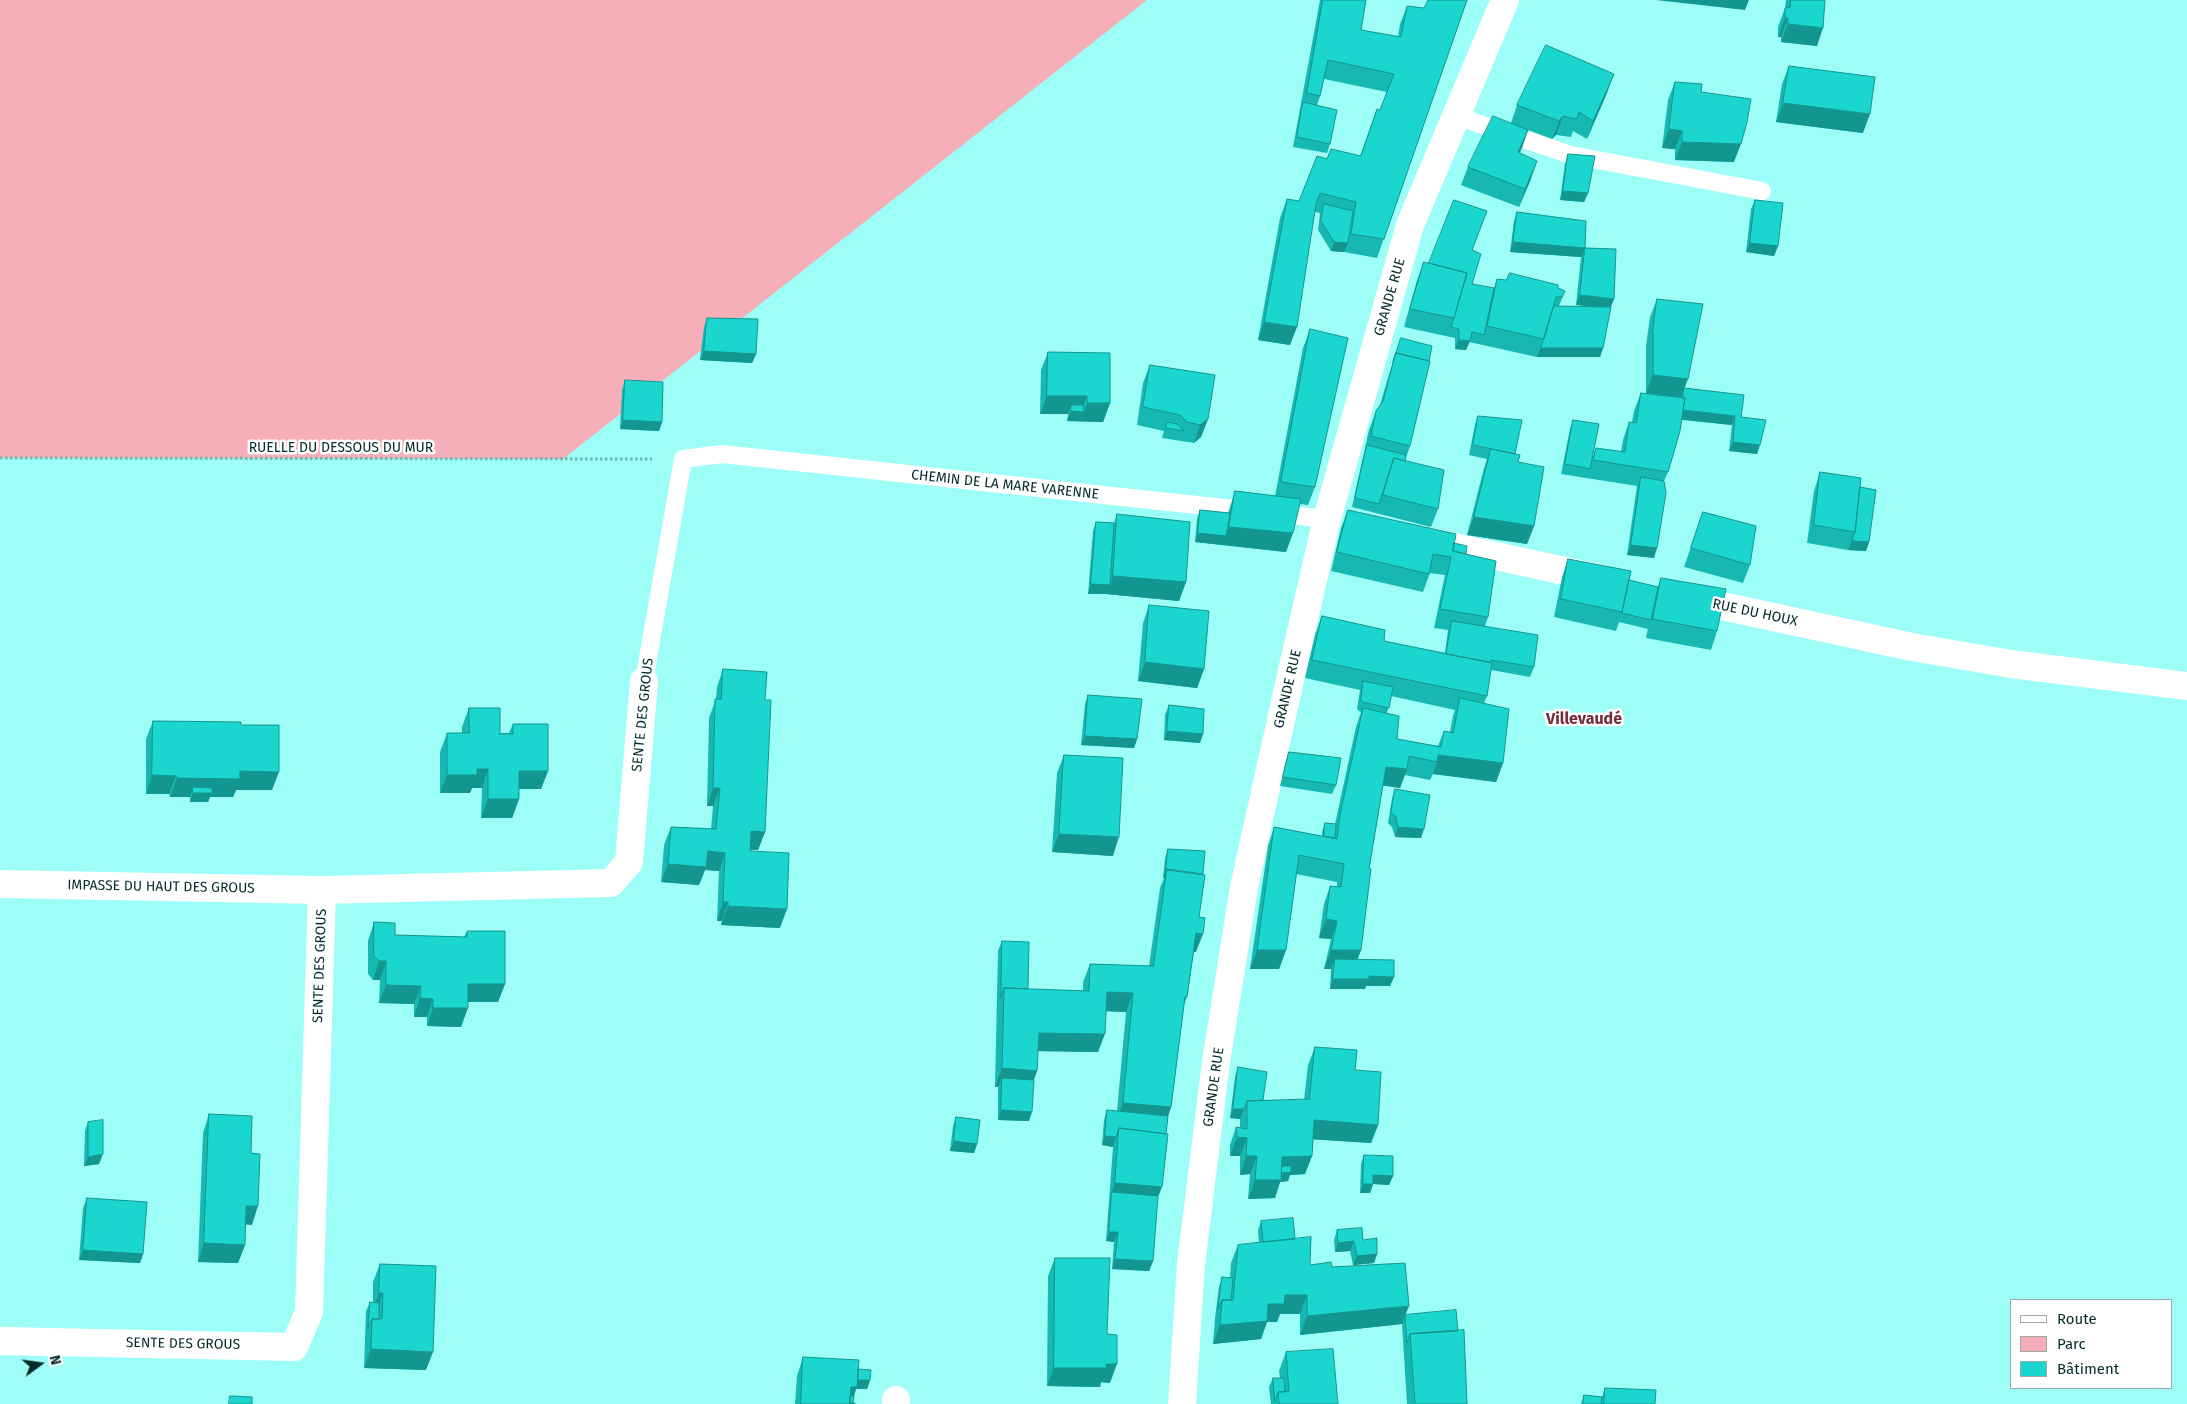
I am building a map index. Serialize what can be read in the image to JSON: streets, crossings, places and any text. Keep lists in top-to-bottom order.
{
  "streets": {
    "street": [
      "GRANDE RUE",
      "RUE DU HOUX",
      "SENTE DES GROUS",
      "IMPASSE DU HAUT DES GROUS"
    ],
    "lane": ["CHEMIN DE LA MARE VARENNE"],
    "path": ["RUELLE DU DESSOUS DU MUR"]
  },
  "crossings": [
    ["GRANDE RUE", "CHEMIN DE LA MARE VARENNE"],
    ["RUELLE DU DESSOUS DU MUR", "CHEMIN DE LA MARE VARENNE"],
    ["RUELLE DU DESSOUS DU MUR", "SENTE DES GROUS"],
    ["CHEMIN DE LA MARE VARENNE", "SENTE DES GROUS"],
    ["SENTE DES GROUS", "IMPASSE DU HAUT DES GROUS"]
  ],
  "districts": ["Villevaudé"],
  "legend": ["Route", "Parc", "Bâtiment"],
  "north": "right"
}
